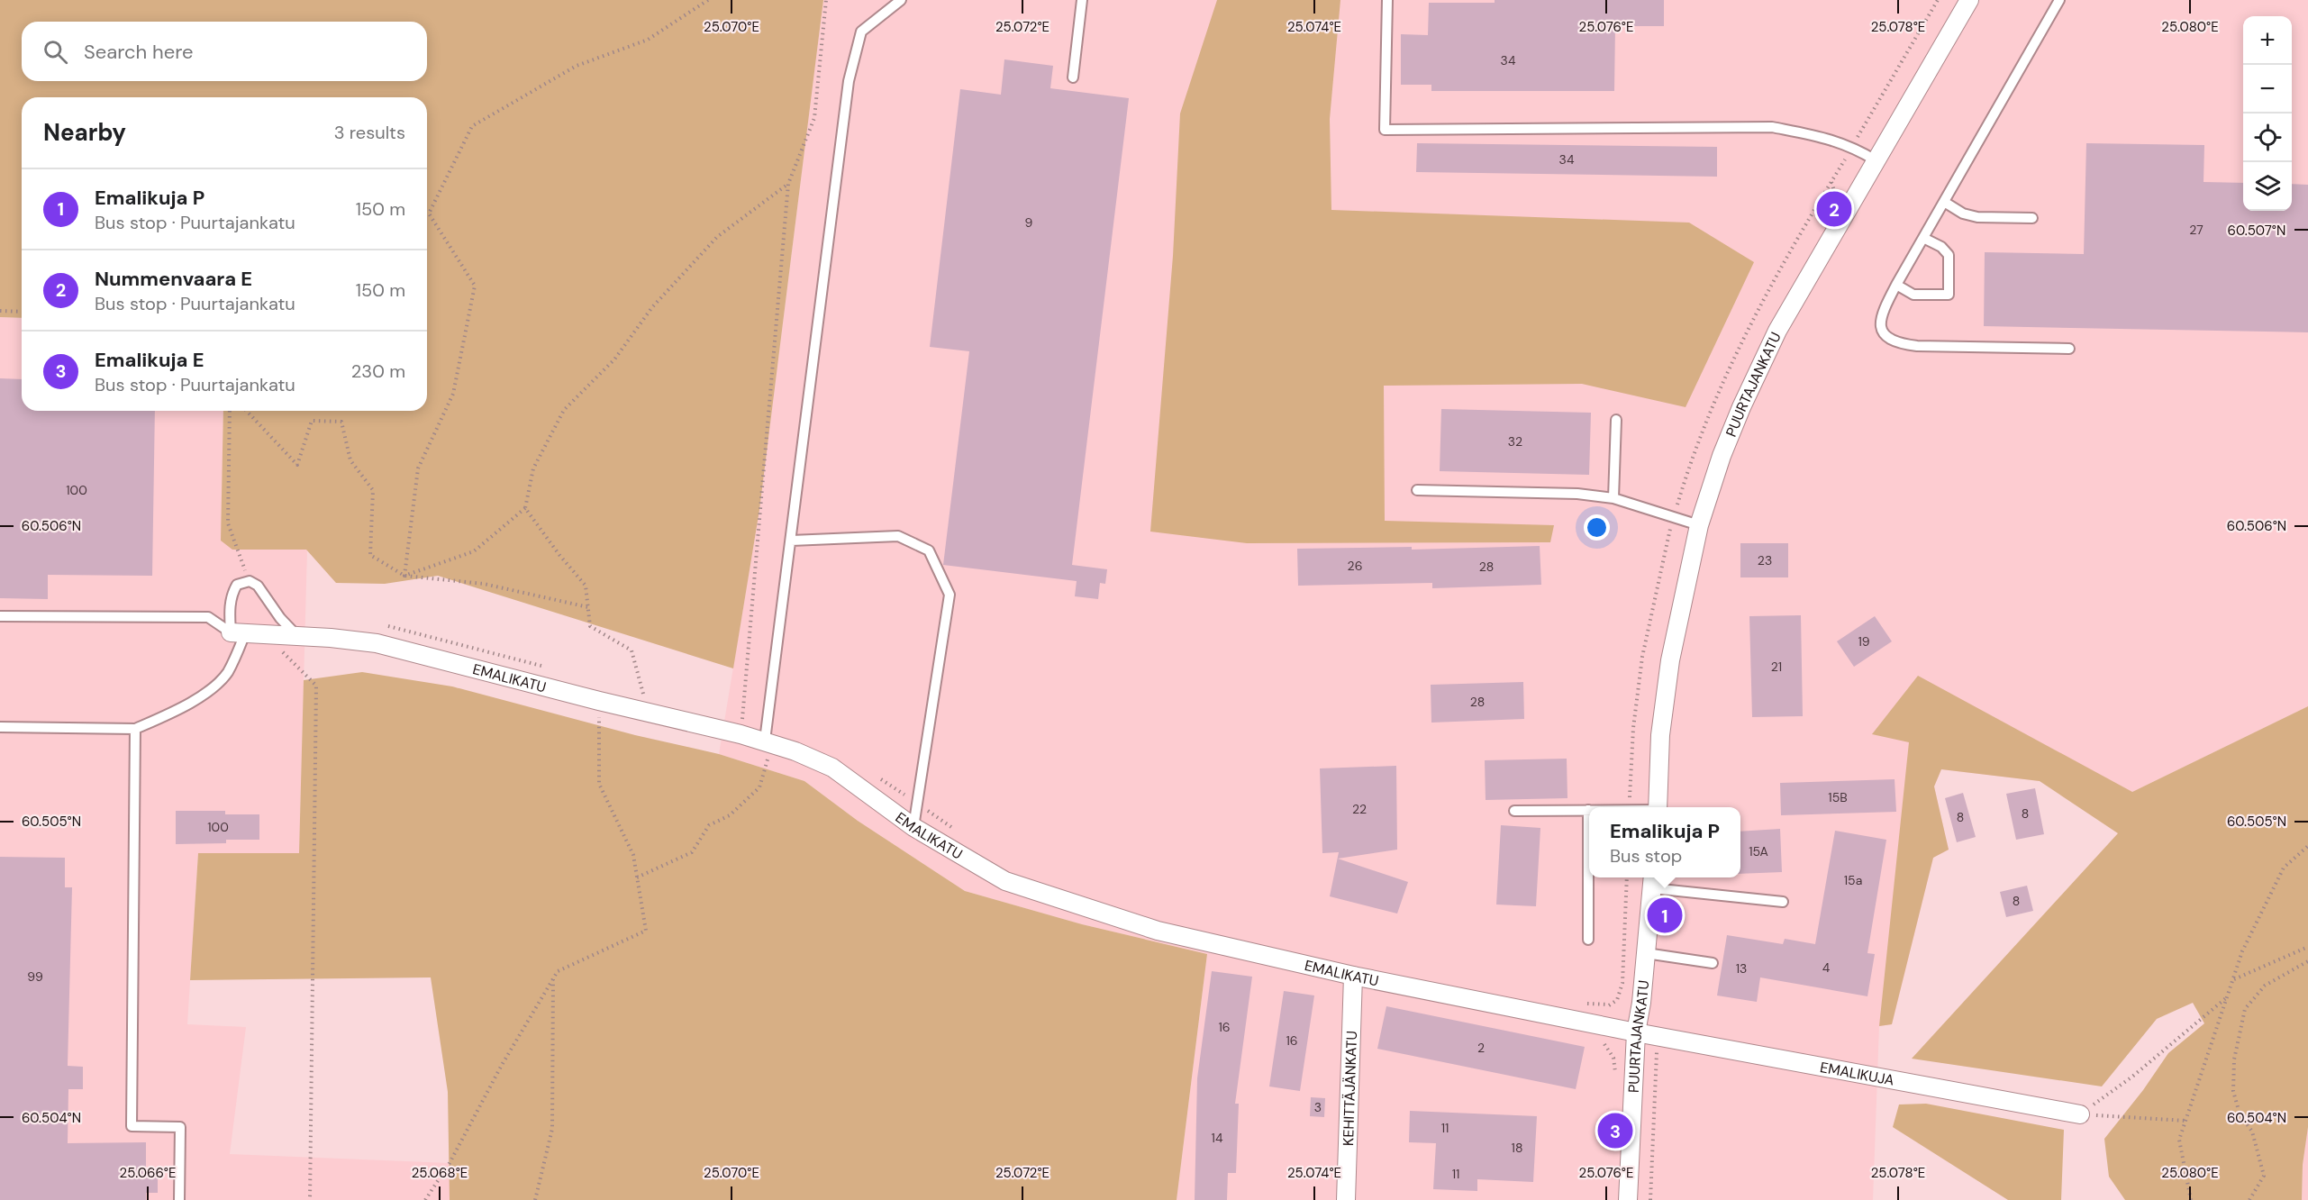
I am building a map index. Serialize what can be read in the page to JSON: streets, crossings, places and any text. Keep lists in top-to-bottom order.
{
  "streets": {
    "street": [
      "PUURTAJANKATU",
      "EMALIKATU",
      "EMALIKUJA",
      "KEHITTÄJÄNKATU"
    ]
  },
  "crossings": [
    ["PUURTAJANKATU", "EMALIKATU"],
    ["PUURTAJANKATU", "EMALIKUJA"],
    ["EMALIKATU", "EMALIKUJA"],
    ["EMALIKATU", "KEHITTÄJÄNKATU"]
  ],
  "house_numbers": [
    "34",
    "34",
    "9",
    "27",
    "32",
    "100",
    "23",
    "26",
    "28",
    "19",
    "21",
    "28",
    "15B",
    "22",
    "8",
    "8",
    "100",
    "15A",
    "15a",
    "8",
    "4",
    "13",
    "99",
    "16",
    "16",
    "2",
    "3",
    "11",
    "14",
    "18",
    "11"
  ],
  "page": {
    "map_buttons": ["+", "−"],
    "search": "Search here",
    "heading": ["Nearby", "3 results"],
    "list": [
      {
        "mark": "1",
        "name": "Emalikuja P",
        "note": "Bus stop · Puurtajankatu",
        "value": "150 m"
      },
      {
        "mark": "2",
        "name": "Nummenvaara E",
        "note": "Bus stop · Puurtajankatu",
        "value": "150 m"
      },
      {
        "mark": "3",
        "name": "Emalikuja E",
        "note": "Bus stop · Puurtajankatu",
        "value": "230 m"
      }
    ],
    "pins": ["2", "1", "3"],
    "popup": ["Emalikuja P", "Bus stop"]
  },
  "coordinates": [
    "25.070°E",
    "25.072°E",
    "25.074°E",
    "25.076°E",
    "25.078°E",
    "25.080°E",
    "60.507°N",
    "60.506°N",
    "60.505°N",
    "60.504°N",
    "25.066°E",
    "25.068°E"
  ]
}
